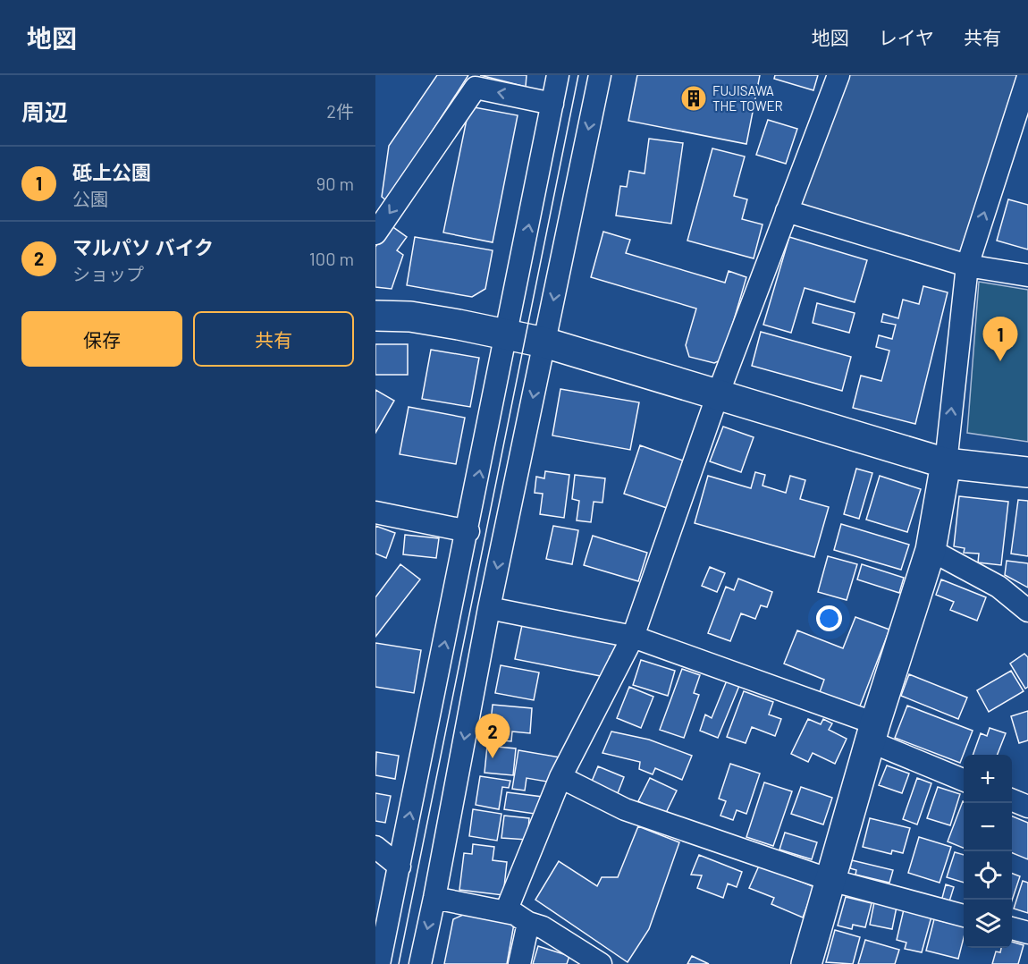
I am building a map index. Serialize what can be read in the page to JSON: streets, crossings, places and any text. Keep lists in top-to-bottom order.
{
  "places": {
    "building": ["FUJISAWA THE TOWER"]
  },
  "page": {
    "header": "地図",
    "nav": ["地図", "レイヤ", "共有"],
    "heading": ["周辺", "2件"],
    "list": [
      {
        "mark": "1",
        "name": "砥上公園",
        "note": "公園",
        "value": "90 m"
      },
      {
        "mark": "2",
        "name": "マルパソ バイク",
        "note": "ショップ",
        "value": "100 m"
      }
    ],
    "buttons": ["保存", "共有"],
    "pins": ["1", "2"],
    "map_buttons": ["+", "−"]
  }
}
